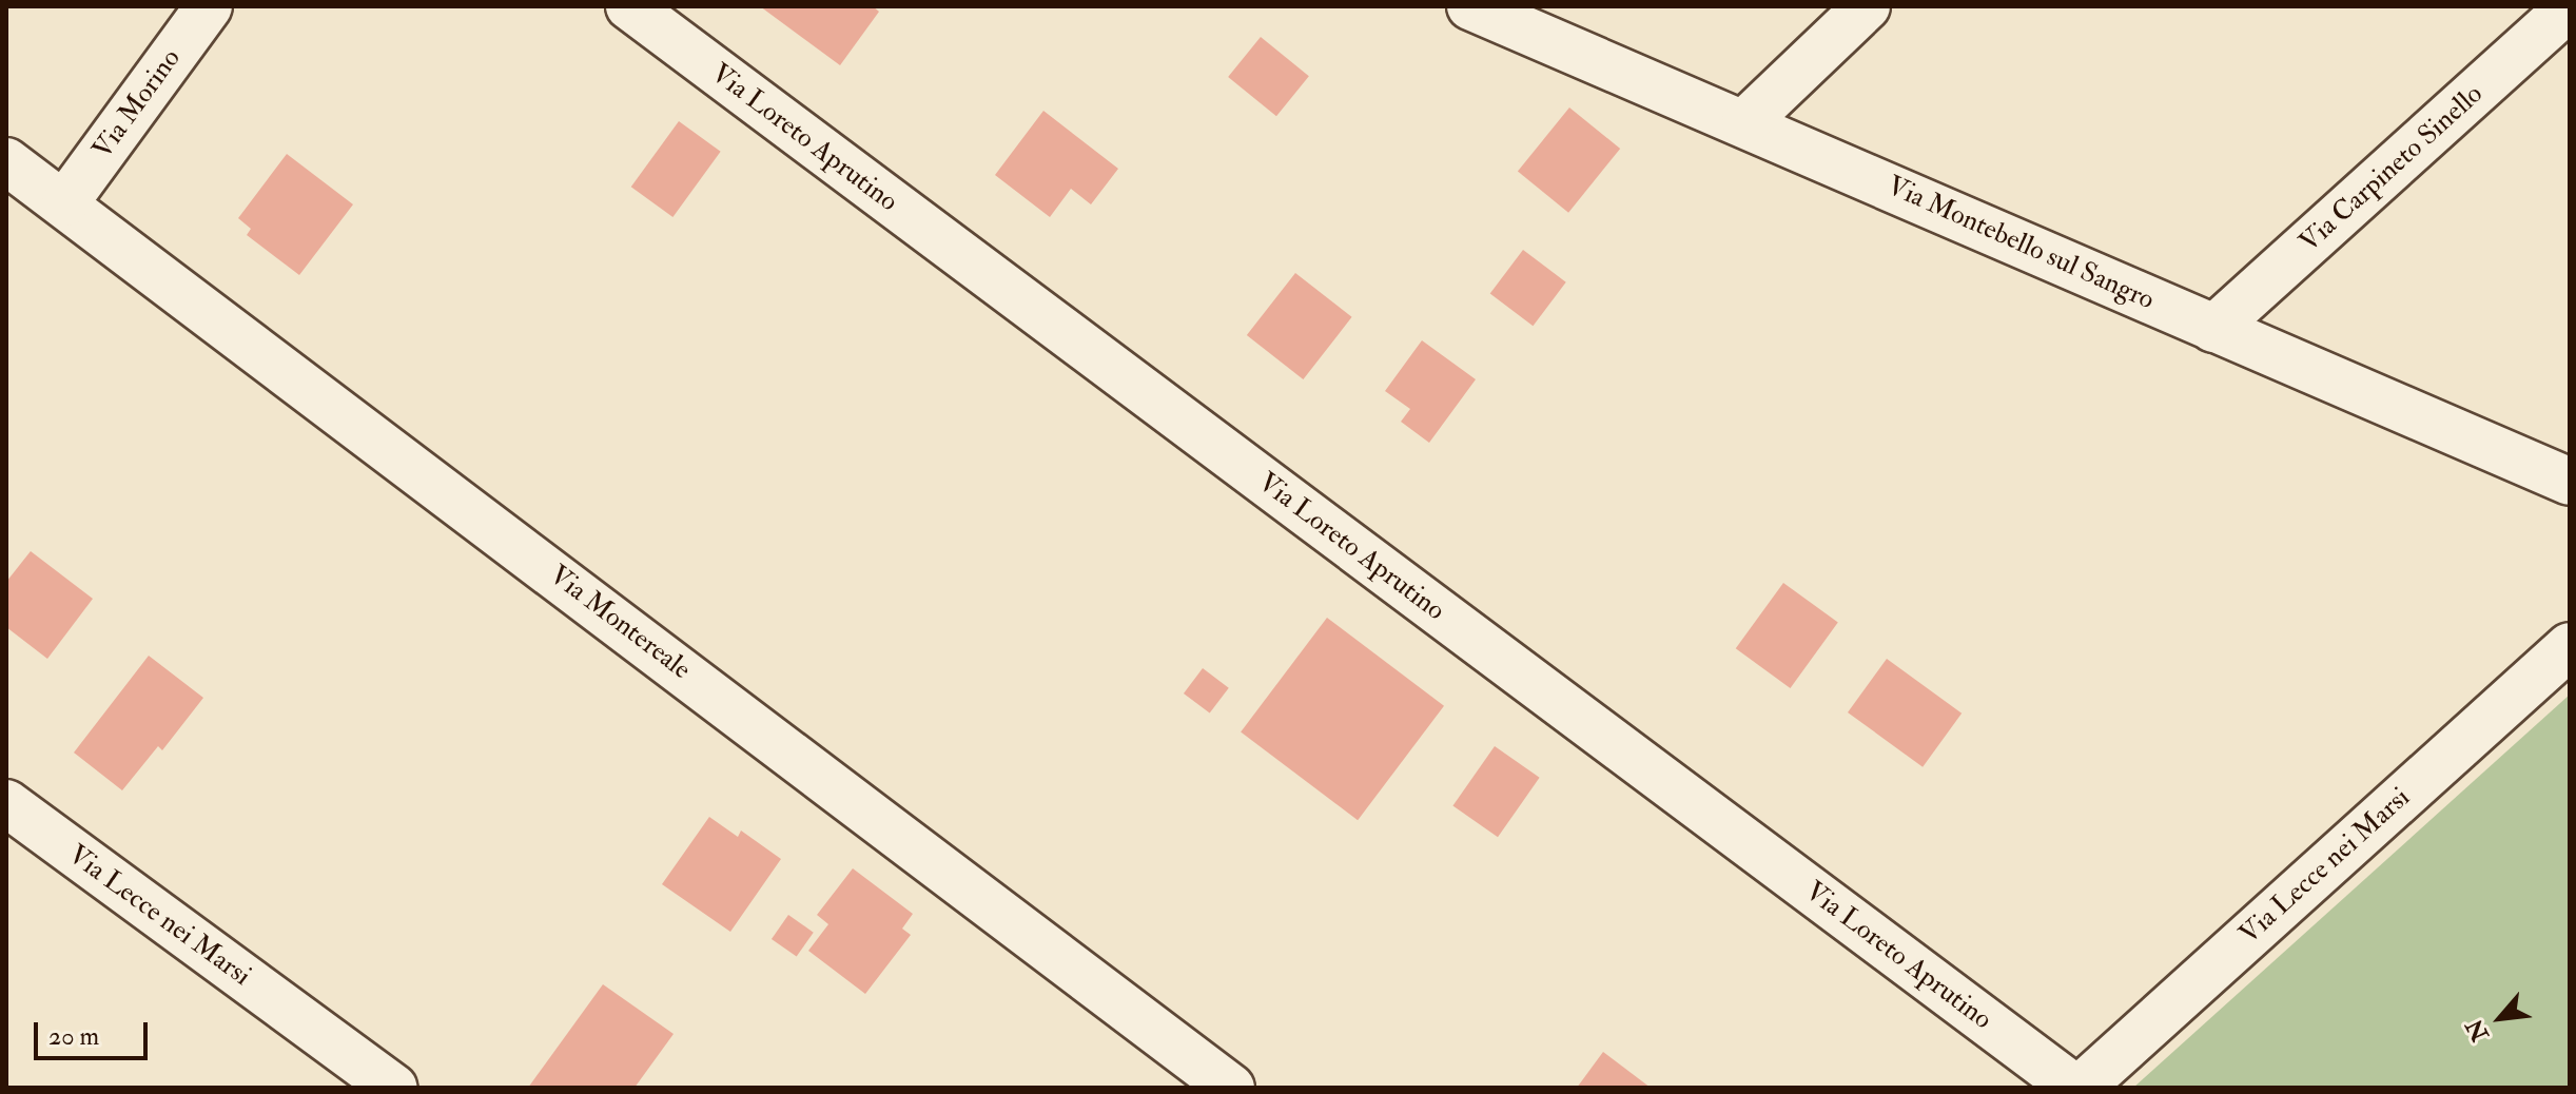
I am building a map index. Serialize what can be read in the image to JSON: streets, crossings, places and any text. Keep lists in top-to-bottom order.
{
  "streets": {
    "street": [
      "Via Morino",
      "Via Loreto Aprutino",
      "Via Carpineto Sinello",
      "Via Montebello sul Sangro",
      "Via Montereale",
      "Via Lecce nei Marsi"
    ]
  },
  "crossings": [
    ["Via Morino", "Via Montereale"],
    ["Via Carpineto Sinello", "Via Montebello sul Sangro"]
  ],
  "scale_bar": "20 m",
  "north": "bottom left"
}
